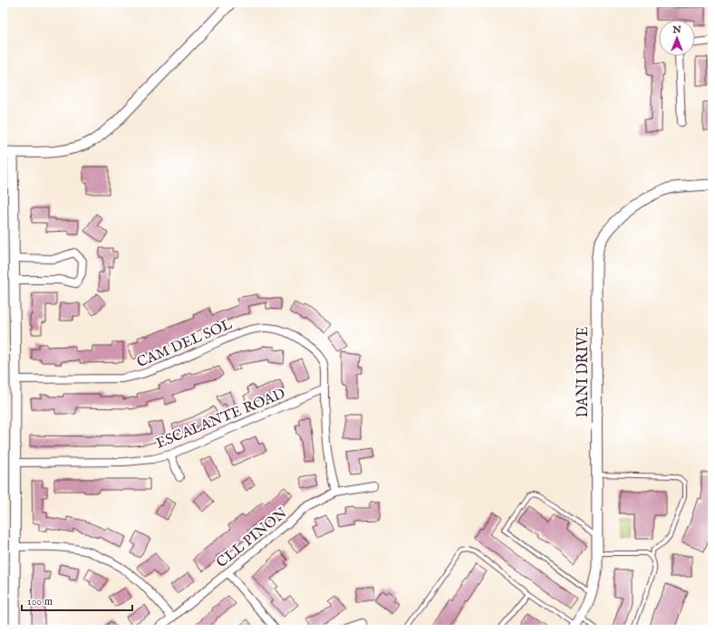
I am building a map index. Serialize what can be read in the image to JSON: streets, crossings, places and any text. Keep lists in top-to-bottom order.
{
  "streets": {
    "street": [
      "CAM DEL SOL",
      "DANI DRIVE",
      "ESCALANTE ROAD",
      "CLL PINON"
    ]
  },
  "crossings": [
    ["CAM DEL SOL", "ESCALANTE ROAD"],
    ["CAM DEL SOL", "CLL PINON"]
  ],
  "scale_bar": "100 m",
  "north": "top"
}
